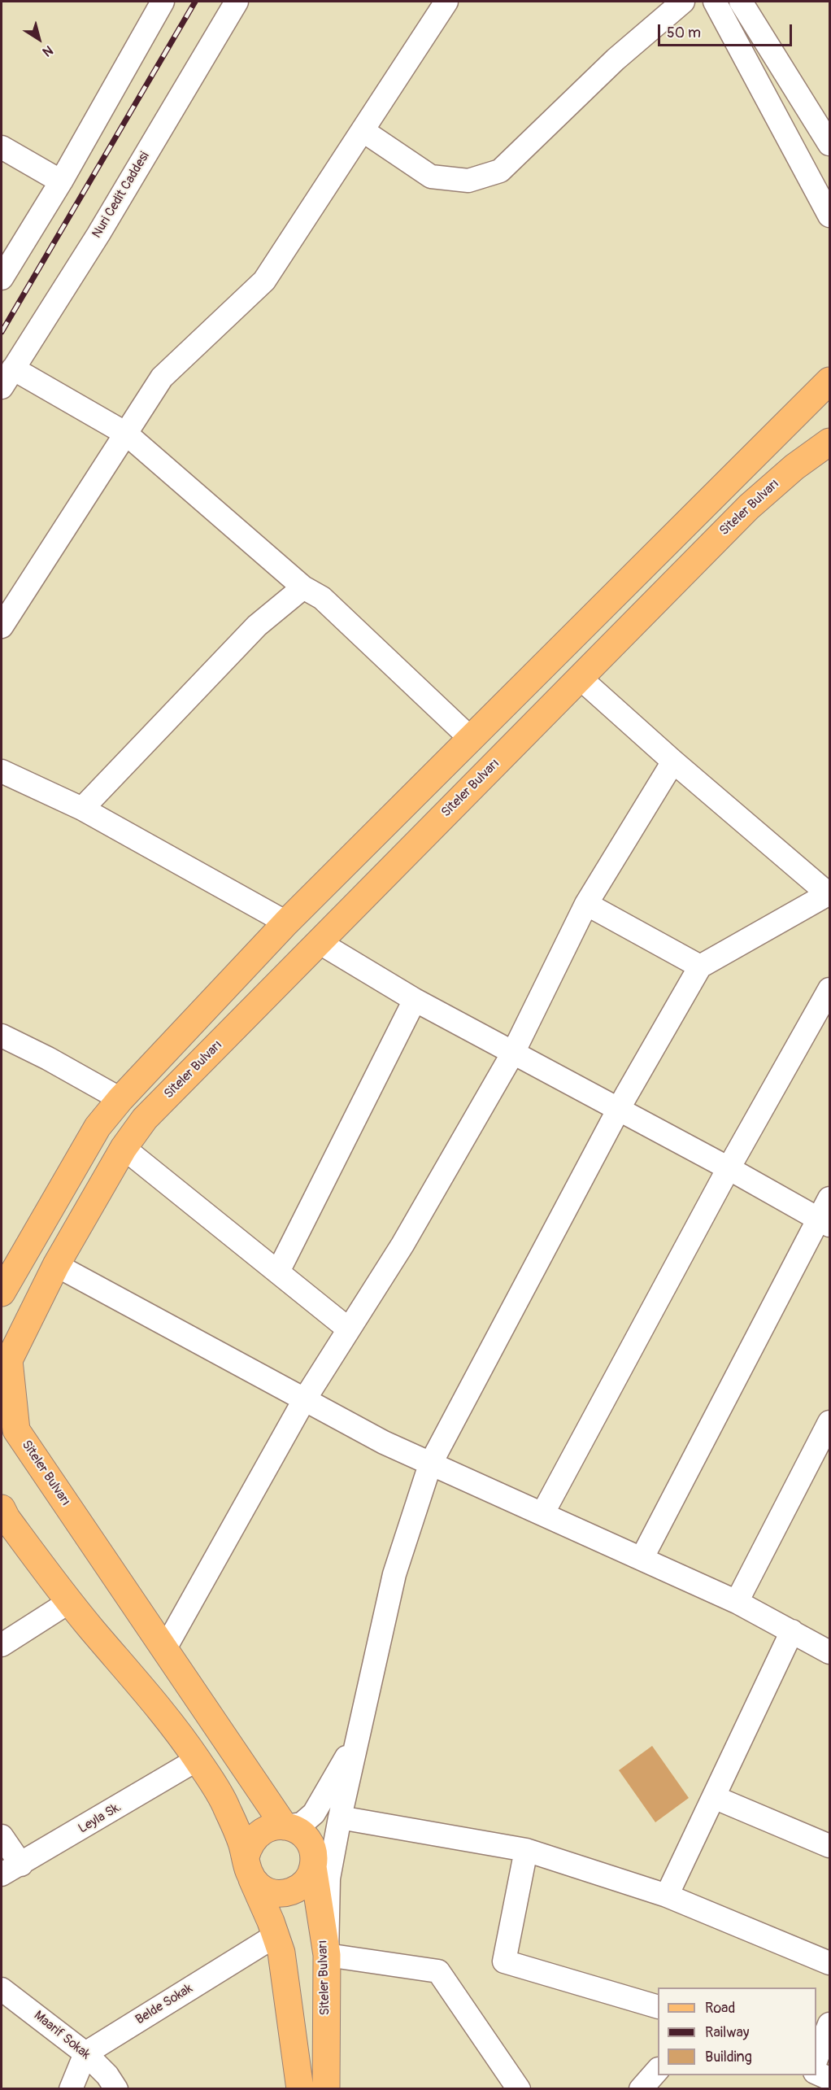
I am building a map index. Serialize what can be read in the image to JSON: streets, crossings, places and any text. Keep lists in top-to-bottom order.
{
  "streets": {
    "main road": ["Siteler Bulvarı"],
    "street": [
      "Nuri Cedit Caddesi",
      "Leyla Sk.",
      "Belde Sokak",
      "Maarif Sokak"
    ]
  },
  "crossings": [
    ["Belde Sokak", "Maarif Sokak"]
  ],
  "legend": ["Road", "Railway", "Building"],
  "scale_bar": "50 m",
  "north": "bottom right"
}
